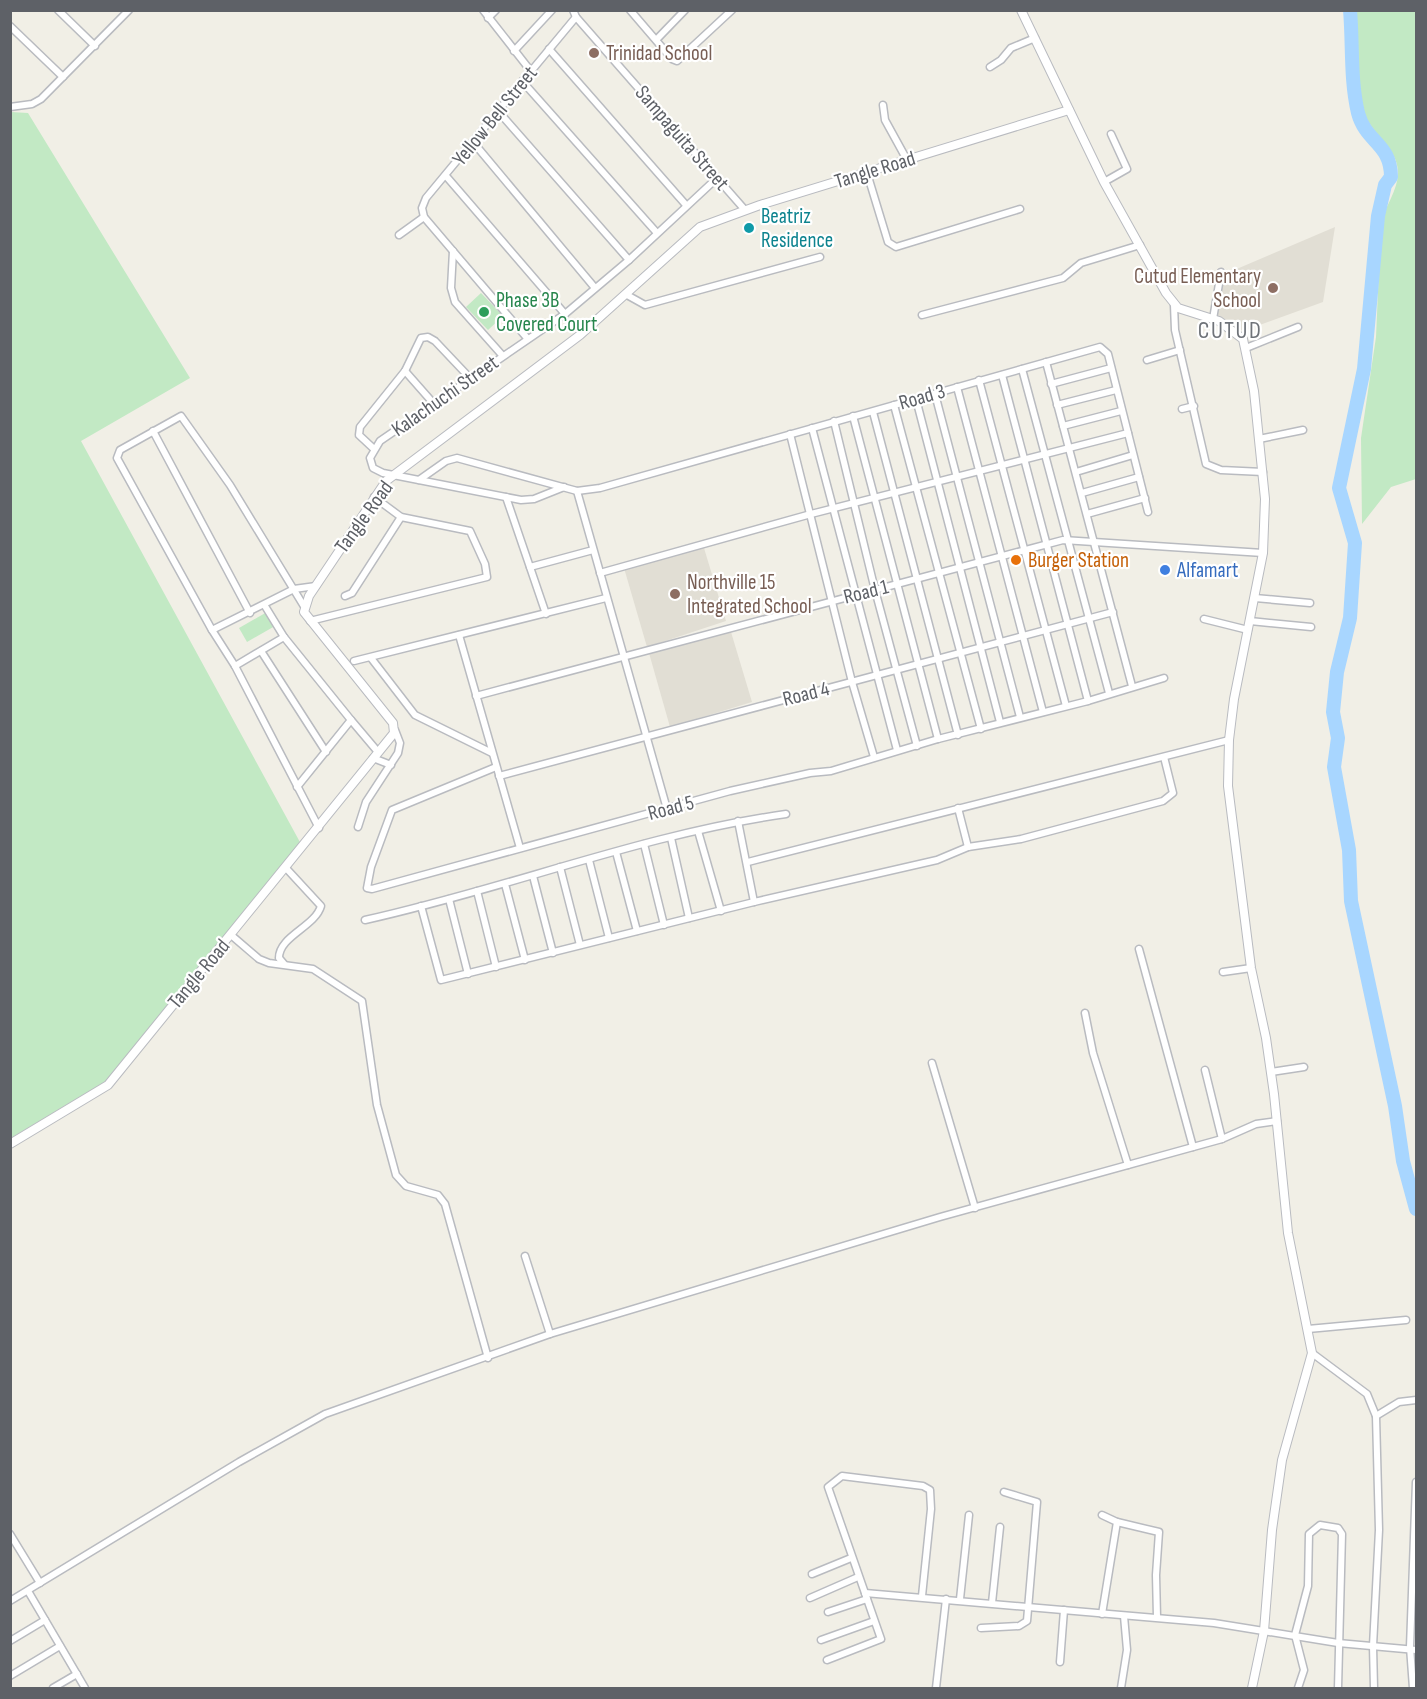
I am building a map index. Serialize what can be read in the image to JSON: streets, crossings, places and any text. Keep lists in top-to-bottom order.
{
  "streets": {
    "street": [
      "Yellow Bell Street",
      "Sampaguita Street",
      "Tangle Road",
      "Kalachuchi Street",
      "Road 3",
      "Road 1",
      "Road 4",
      "Road 5"
    ]
  },
  "crossings": [
    ["Yellow Bell Street", "Sampaguita Street"],
    ["Sampaguita Street", "Tangle Road"],
    ["Sampaguita Street", "Kalachuchi Street"],
    ["Tangle Road", "Kalachuchi Street"]
  ],
  "districts": ["CUTUD"],
  "places": [
    "Trinidad School",
    "Beatriz Residence",
    "Cutud Elementary School",
    "Phase 3B Covered Court",
    "Burger Station",
    "Alfamart",
    "Northville 15 Integrated School"
  ]
}
